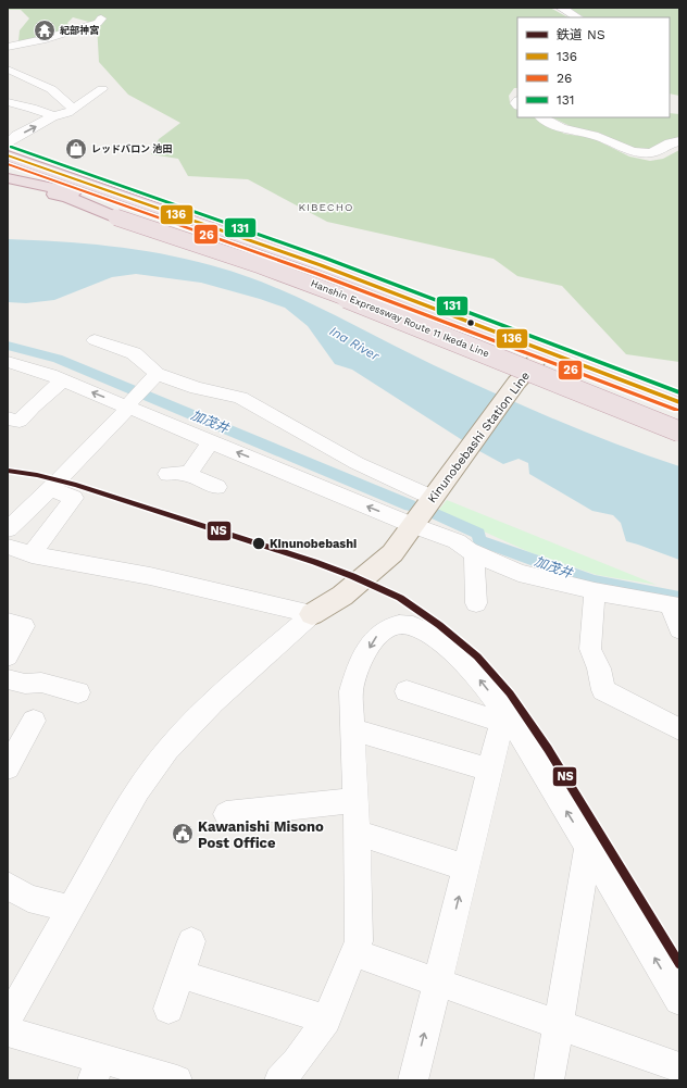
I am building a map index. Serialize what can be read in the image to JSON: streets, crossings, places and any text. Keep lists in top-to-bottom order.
{
  "streets": {
    "highway": ["Hanshin Expressway Route 11 Ikeda Line"],
    "main road": ["Kinunobebashi Station Line"]
  },
  "districts": ["KIBECHO"],
  "water": ["Ina River", "加茂井"],
  "places": {
    "temple": ["紀部神宮"],
    "shop": ["レッドバロン 池田"],
    "other": ["Kinunobebashi"],
    "public building": ["Kawanishi Misono Post Office"]
  },
  "lines": [
    "transit line 131",
    "transit line 136",
    "transit line 26",
    "rail line NS"
  ],
  "legend": [
    "鉄道 NS",
    "136",
    "26",
    "131"
  ]
}
